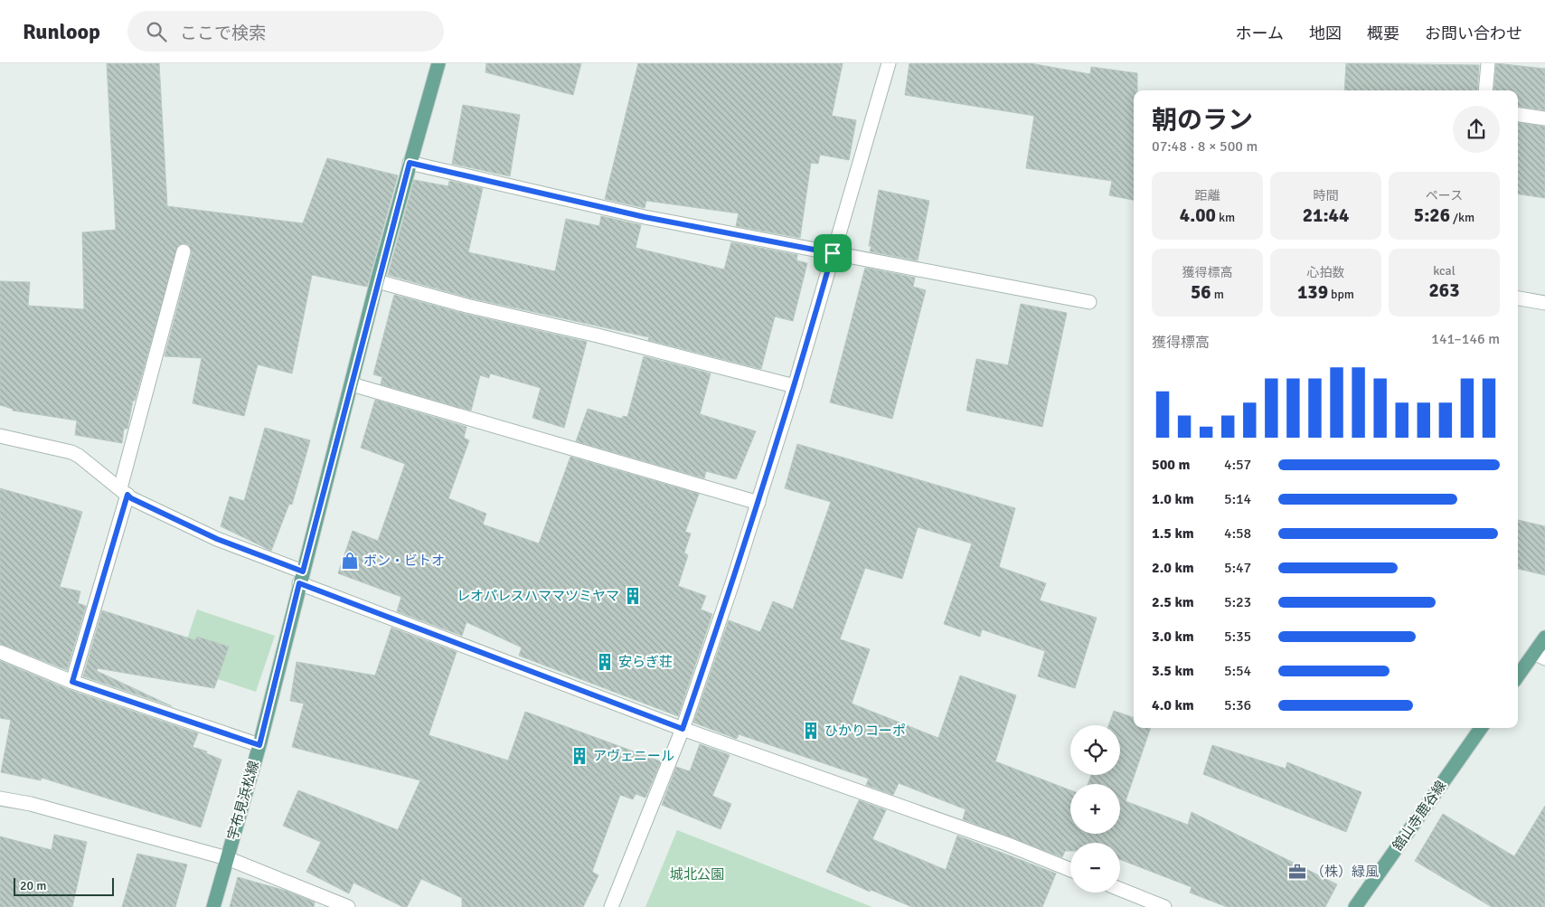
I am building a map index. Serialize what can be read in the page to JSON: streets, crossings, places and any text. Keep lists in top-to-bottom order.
{
  "streets": {
    "main road": ["宇布見浜松線", "舘山寺鹿谷線"]
  },
  "parks": ["城北公園"],
  "places": {
    "shop": ["ボン・ビトオ"],
    "building": [
      "レオパレスハママツミヤマ",
      "安らぎ荘",
      "ひかりコーポ",
      "アヴェニール"
    ],
    "office": ["（株）緑風"]
  },
  "scale_bar": "20 m",
  "page": {
    "header": "Runloop",
    "search": "ここで検索",
    "nav": [
      "ホーム",
      "地図",
      "概要",
      "お問い合わせ"
    ],
    "heading": ["朝のラン", "07:48 · 8 × 500 m"],
    "stats": [
      ["距離", "4.00 km"],
      ["時間", "21:44"],
      ["ペース", "5:26 /km"],
      ["獲得標高", "56 m"],
      ["心拍数", "139 bpm"],
      ["kcal", "263"]
    ],
    "chart": ["獲得標高", "141–146 m"],
    "list": [
      {
        "name": "500 m",
        "note": "4:57"
      },
      {
        "name": "1.0 km",
        "note": "5:14"
      },
      {
        "name": "1.5 km",
        "note": "4:58"
      },
      {
        "name": "2.0 km",
        "note": "5:47"
      },
      {
        "name": "2.5 km",
        "note": "5:23"
      },
      {
        "name": "3.0 km",
        "note": "5:35"
      },
      {
        "name": "3.5 km",
        "note": "5:54"
      },
      {
        "name": "4.0 km",
        "note": "5:36"
      }
    ],
    "map_buttons": ["+", "−"],
    "scale": "20 m"
  }
}
